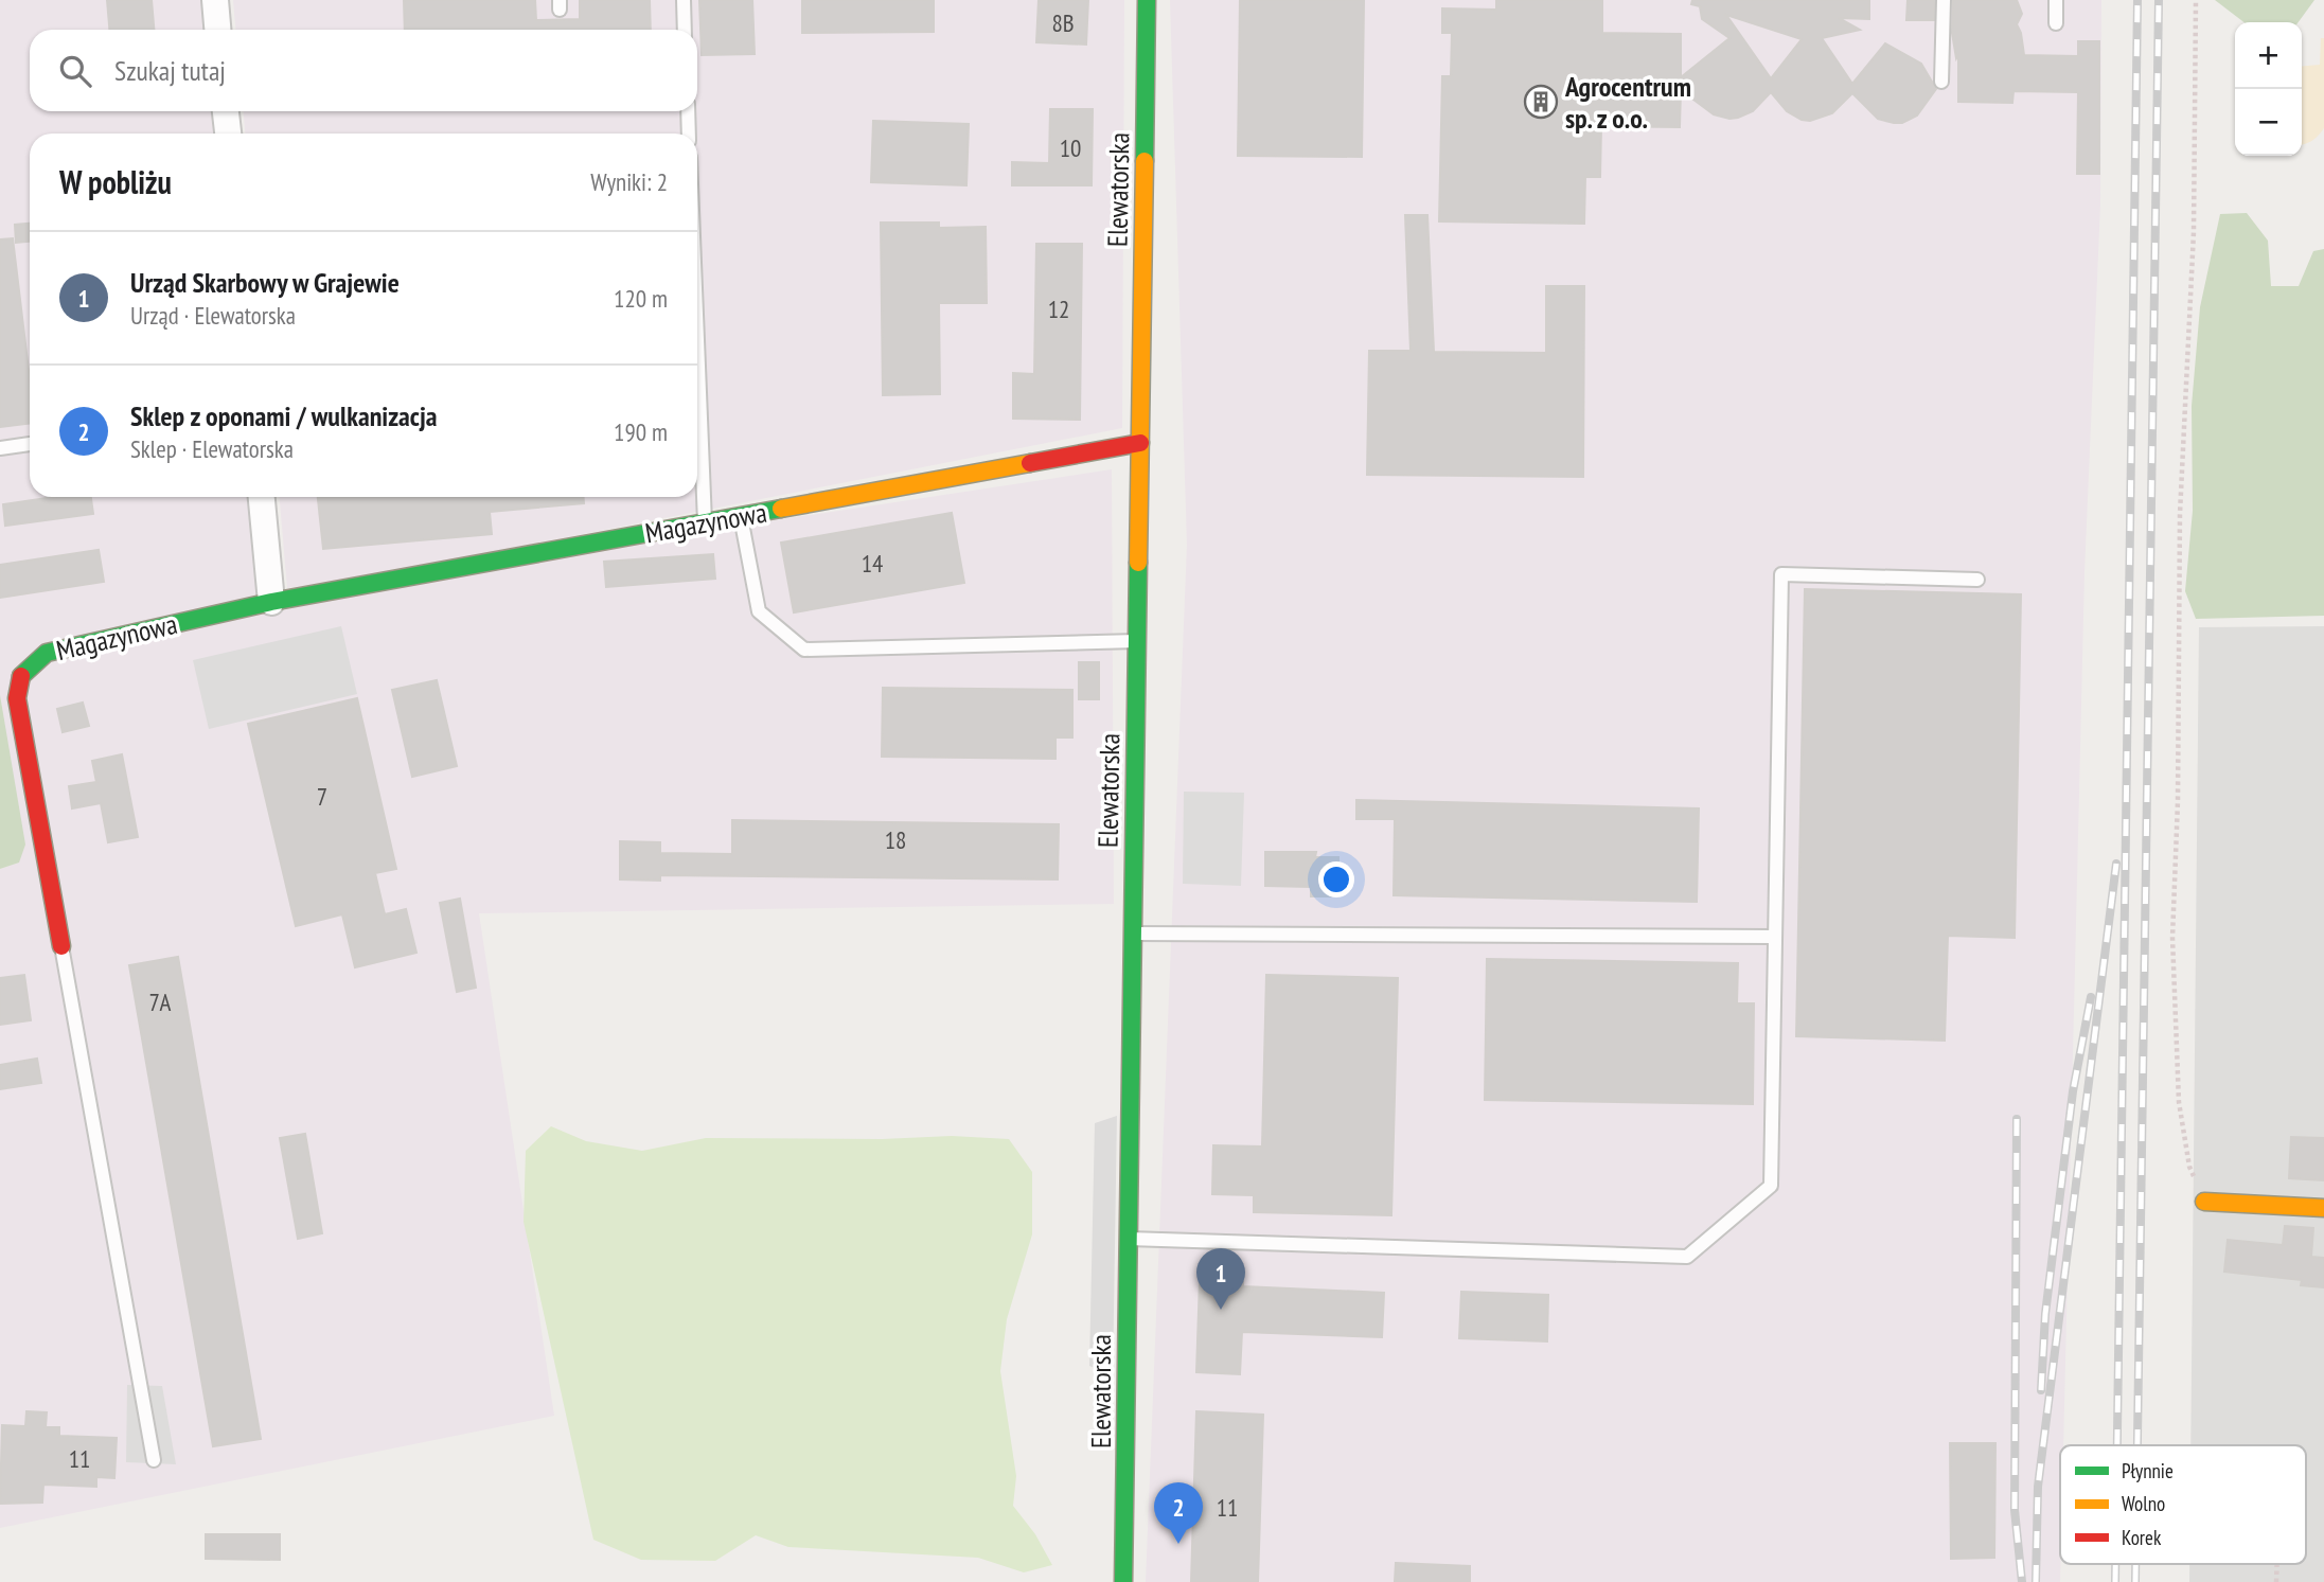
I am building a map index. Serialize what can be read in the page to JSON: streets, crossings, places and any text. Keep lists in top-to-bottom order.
{
  "streets": {
    "street": ["Elewatorska", "Magazynowa"]
  },
  "crossings": [
    ["Elewatorska", "Magazynowa"]
  ],
  "places": {
    "building": ["Agrocentrum sp. z o.o."]
  },
  "house_numbers": [
    "8B",
    "10",
    "12",
    "14",
    "7",
    "18",
    "7A",
    "11",
    "11"
  ],
  "legend": ["Płynnie", "Wolno", "Korek"],
  "page": {
    "map_buttons": ["+", "−"],
    "search": "Szukaj tutaj",
    "heading": ["W pobliżu", "Wyniki: 2"],
    "list": [
      {
        "mark": "1",
        "name": "Urząd Skarbowy w Grajewie",
        "note": "Urząd · Elewatorska",
        "value": "120 m"
      },
      {
        "mark": "2",
        "name": "Sklep z oponami / wulkanizacja",
        "note": "Sklep · Elewatorska",
        "value": "190 m"
      }
    ],
    "pins": ["1", "2"]
  }
}
